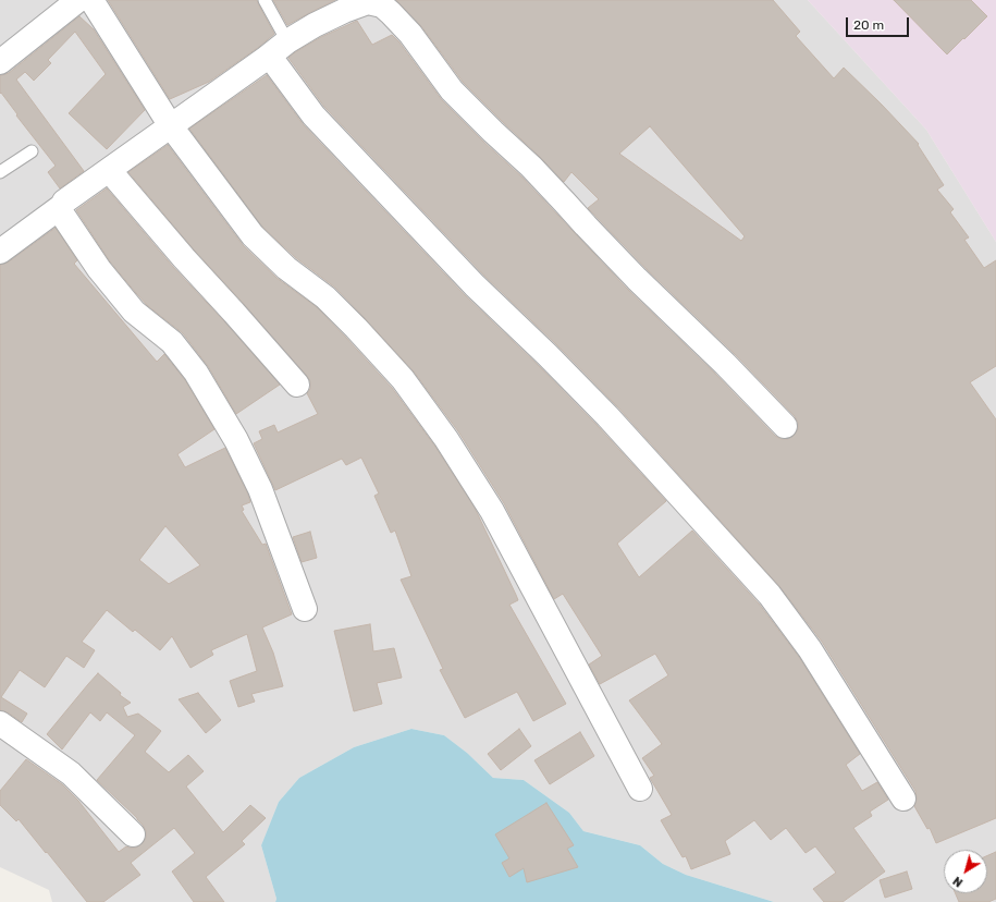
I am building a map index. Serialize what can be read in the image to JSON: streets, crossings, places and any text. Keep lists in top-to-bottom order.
{
  "scale_bar": "20 m",
  "north": "bottom left"
}
